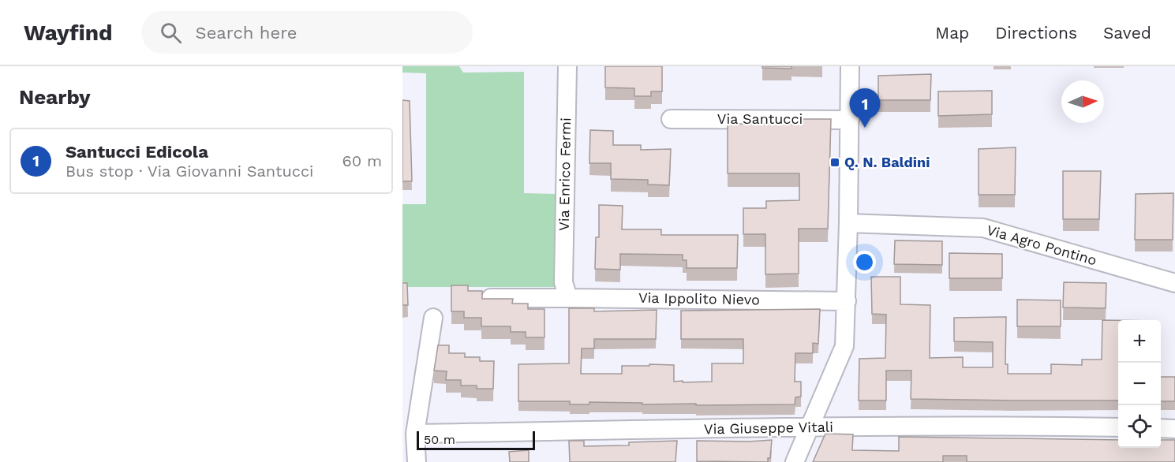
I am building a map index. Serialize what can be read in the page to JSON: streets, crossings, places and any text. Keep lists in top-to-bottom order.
{
  "streets": {
    "street": [
      "Via Santucci",
      "Via Enrico Fermi",
      "Via Agro Pontino",
      "Via Ippolito Nievo",
      "Via Giuseppe Vitali"
    ]
  },
  "crossings": [
    ["Via Enrico Fermi", "Via Ippolito Nievo"]
  ],
  "places": {
    "transit": ["Q. N. Baldini"]
  },
  "scale_bar": "50 m",
  "north": "right",
  "page": {
    "header": "Wayfind",
    "search": "Search here",
    "nav": ["Map", "Directions", "Saved"],
    "heading": "Nearby",
    "pins": "1",
    "list": [
      {
        "mark": "1",
        "name": "Santucci Edicola",
        "note": "Bus stop · Via Giovanni Santucci",
        "value": "60 m"
      }
    ],
    "map_buttons": ["+", "−"],
    "scale": "50 m"
  }
}
